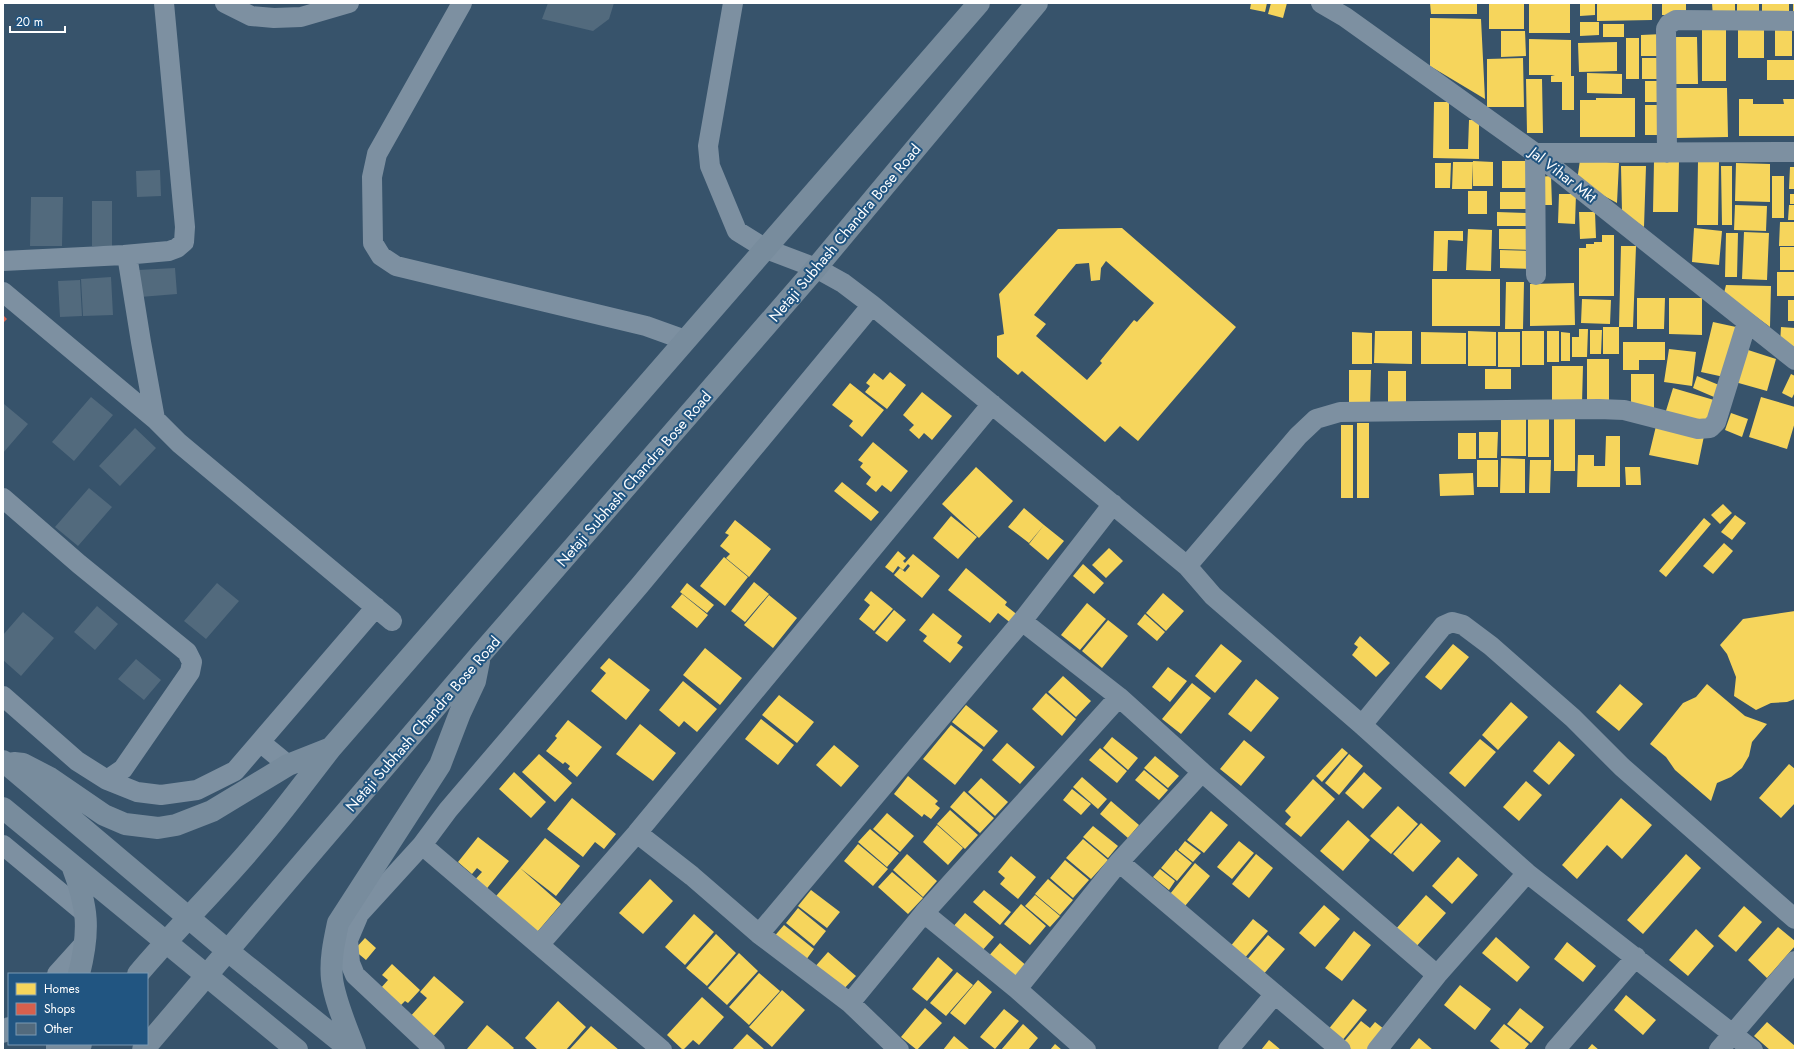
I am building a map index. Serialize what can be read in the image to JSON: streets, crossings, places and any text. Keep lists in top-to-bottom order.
{
  "streets": {
    "main road": ["Netaji Subhash Chandra Bose Road"],
    "street": ["Jal Vihar Mkt"]
  },
  "legend": ["Homes", "Shops", "Other"],
  "scale_bar": "20 m"
}
